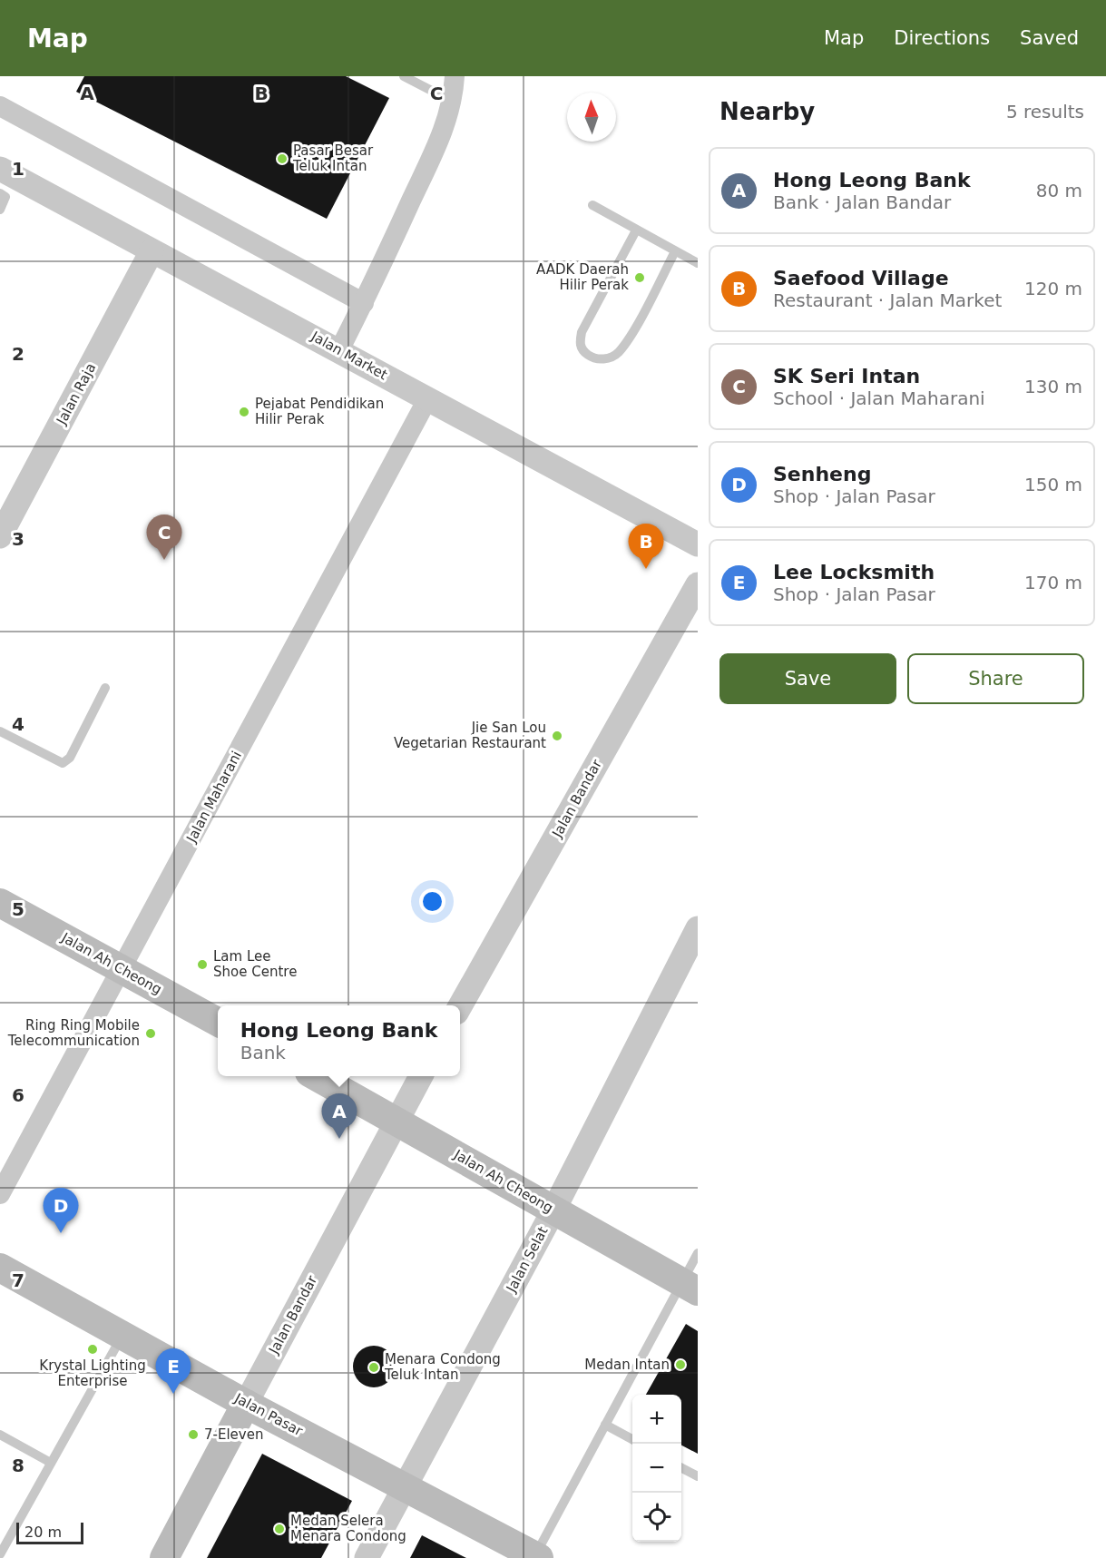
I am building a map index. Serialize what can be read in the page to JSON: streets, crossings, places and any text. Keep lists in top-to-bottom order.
{
  "streets": {
    "main road": ["Jalan Bandar", "Jalan Ah Cheong", "Jalan Pasar"],
    "street": [
      "Jalan Market",
      "Jalan Raja",
      "Jalan Maharani",
      "Jalan Selat"
    ]
  },
  "crossings": [
    ["Jalan Market", "Jalan Raja"],
    ["Jalan Market", "Jalan Maharani"],
    ["Jalan Maharani", "Jalan Ah Cheong"],
    ["Jalan Bandar", "Jalan Ah Cheong"],
    ["Jalan Bandar", "Jalan Pasar"],
    ["Jalan Ah Cheong", "Jalan Selat"],
    ["Jalan Selat", "Jalan Pasar"]
  ],
  "places": [
    "Pasar Besar Teluk Intan",
    "AADK Daerah Hilir Perak",
    "Pejabat Pendidikan Hilir Perak",
    "Jie San Lou Vegetarian Restaurant",
    "Lam Lee Shoe Centre",
    "Ring Ring Mobile Telecommunication",
    "Krystal Lighting Enterprise",
    "Medan Intan",
    "Menara Condong Teluk Intan",
    "7-Eleven",
    "Medan Selera Menara Condong"
  ],
  "scale_bar": "20 m",
  "north": "top",
  "page": {
    "header": "Map",
    "nav": ["Map", "Directions", "Saved"],
    "heading": ["Nearby", "5 results"],
    "list": [
      {
        "mark": "A",
        "name": "Hong Leong Bank",
        "note": "Bank · Jalan Bandar",
        "value": "80 m"
      },
      {
        "mark": "B",
        "name": "Saefood Village",
        "note": "Restaurant · Jalan Market",
        "value": "120 m"
      },
      {
        "mark": "C",
        "name": "SK Seri Intan",
        "note": "School · Jalan Maharani",
        "value": "130 m"
      },
      {
        "mark": "D",
        "name": "Senheng",
        "note": "Shop · Jalan Pasar",
        "value": "150 m"
      },
      {
        "mark": "E",
        "name": "Lee Locksmith",
        "note": "Shop · Jalan Pasar",
        "value": "170 m"
      }
    ],
    "pins": [
      "C",
      "B",
      "A",
      "D",
      "E"
    ],
    "buttons": ["Save", "Share"],
    "popup": ["Hong Leong Bank", "Bank"],
    "map_buttons": ["+", "−"],
    "scale": "20 m"
  },
  "grid": {
    "columns": ["A", "B", "C"],
    "rows": [
      "1",
      "2",
      "3",
      "4",
      "5",
      "6",
      "7",
      "8"
    ]
  }
}
